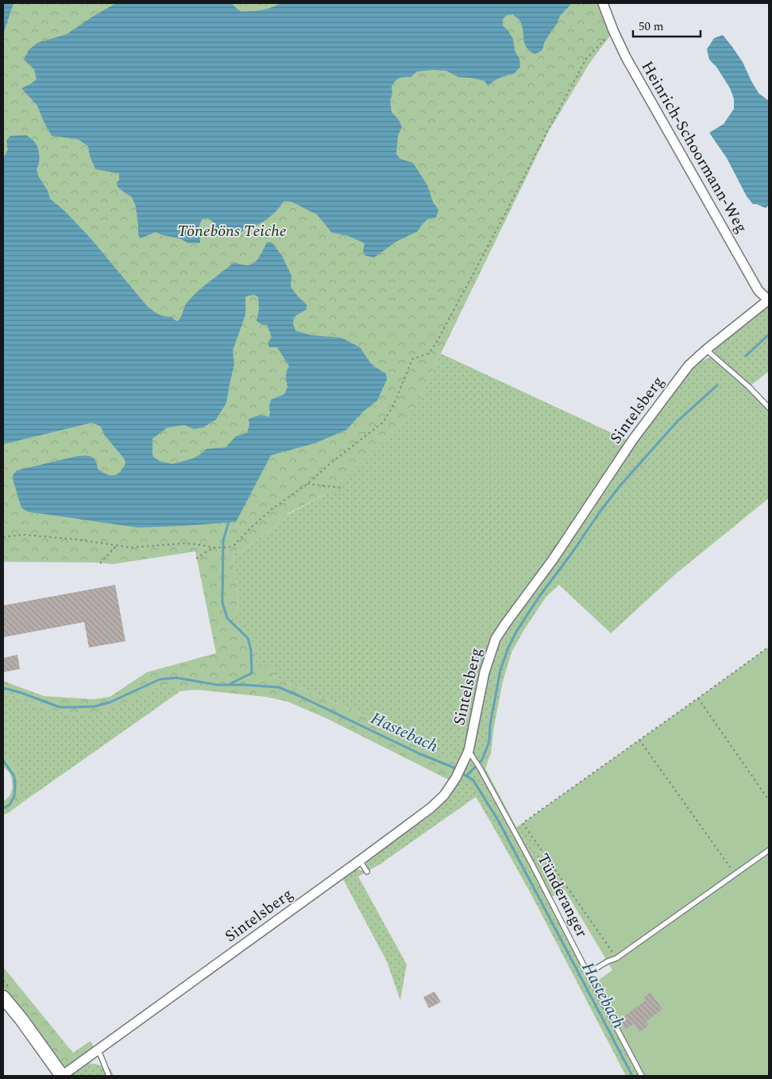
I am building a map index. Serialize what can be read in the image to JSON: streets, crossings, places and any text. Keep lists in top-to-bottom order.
{
  "streets": {
    "street": ["Heinrich-Schoormann-Weg", "Sintelsberg"],
    "lane": ["Tünderanger"]
  },
  "crossings": [
    ["Heinrich-Schoormann-Weg", "Sintelsberg"],
    ["Sintelsberg", "Tünderanger"]
  ],
  "water": ["Hastebach"],
  "parks": ["Töneböns Teiche"],
  "scale_bar": "50 m"
}
